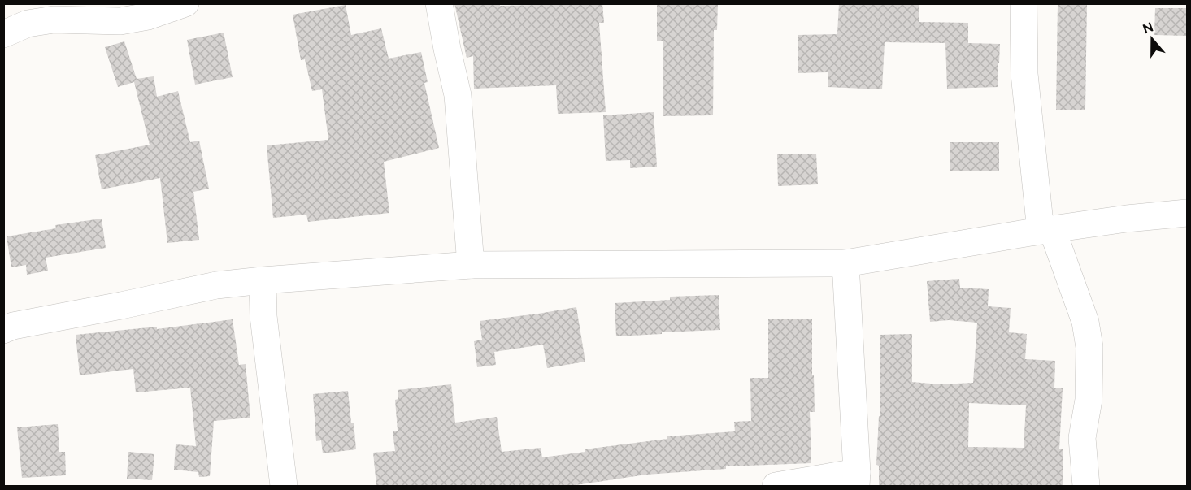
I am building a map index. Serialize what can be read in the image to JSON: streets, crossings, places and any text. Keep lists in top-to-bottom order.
{
  "north": "top"
}
